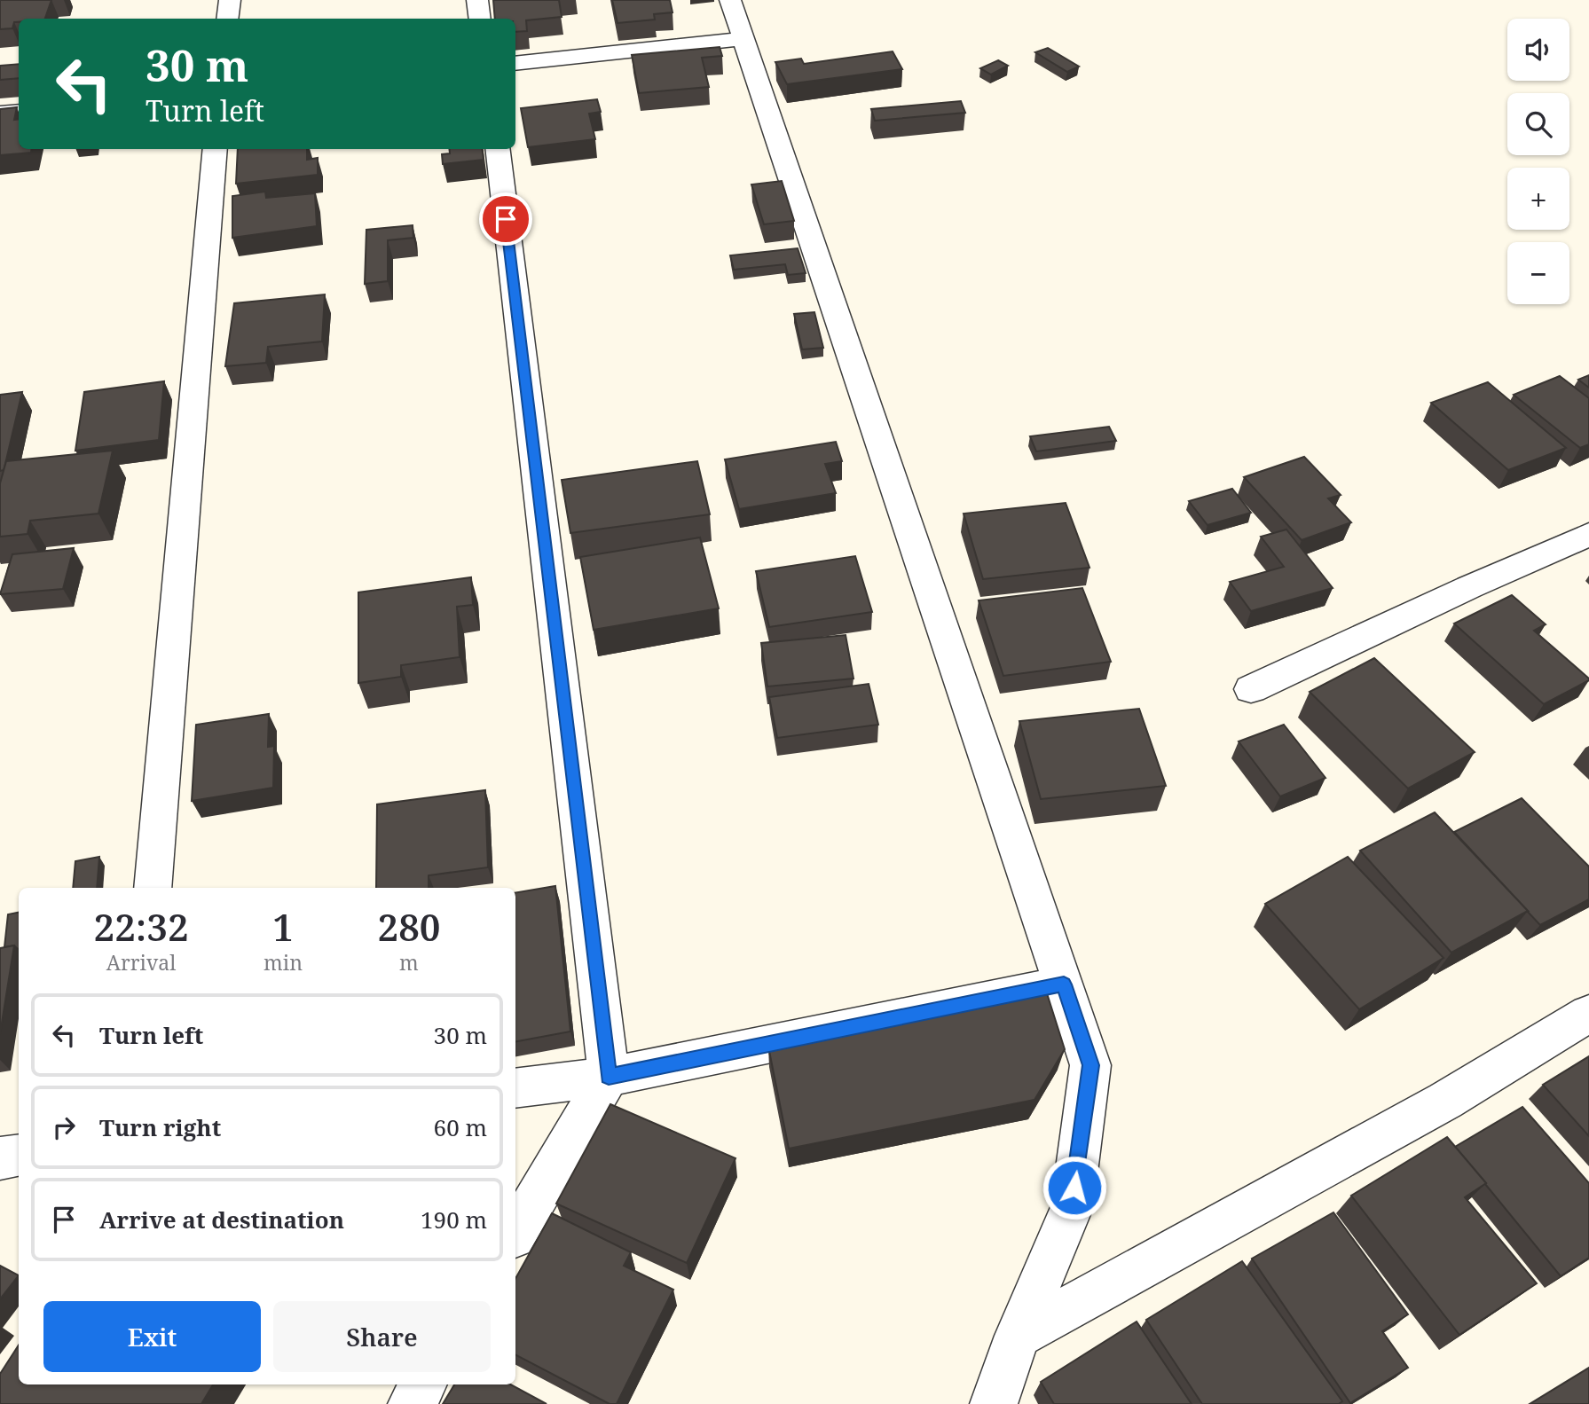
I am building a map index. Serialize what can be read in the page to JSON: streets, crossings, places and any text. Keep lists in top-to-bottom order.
{
  "page": {
    "map_buttons": ["+", "−"],
    "turn": ["30 m", "Turn left"],
    "eta": [
      "22:32",
      "Arrival",
      "1",
      "min",
      "280",
      "m"
    ],
    "list": [
      {
        "name": "Turn left",
        "value": "30 m"
      },
      {
        "name": "Turn right",
        "value": "60 m"
      },
      {
        "name": "Arrive at destination",
        "value": "190 m"
      }
    ],
    "buttons": ["Exit", "Share"]
  }
}
